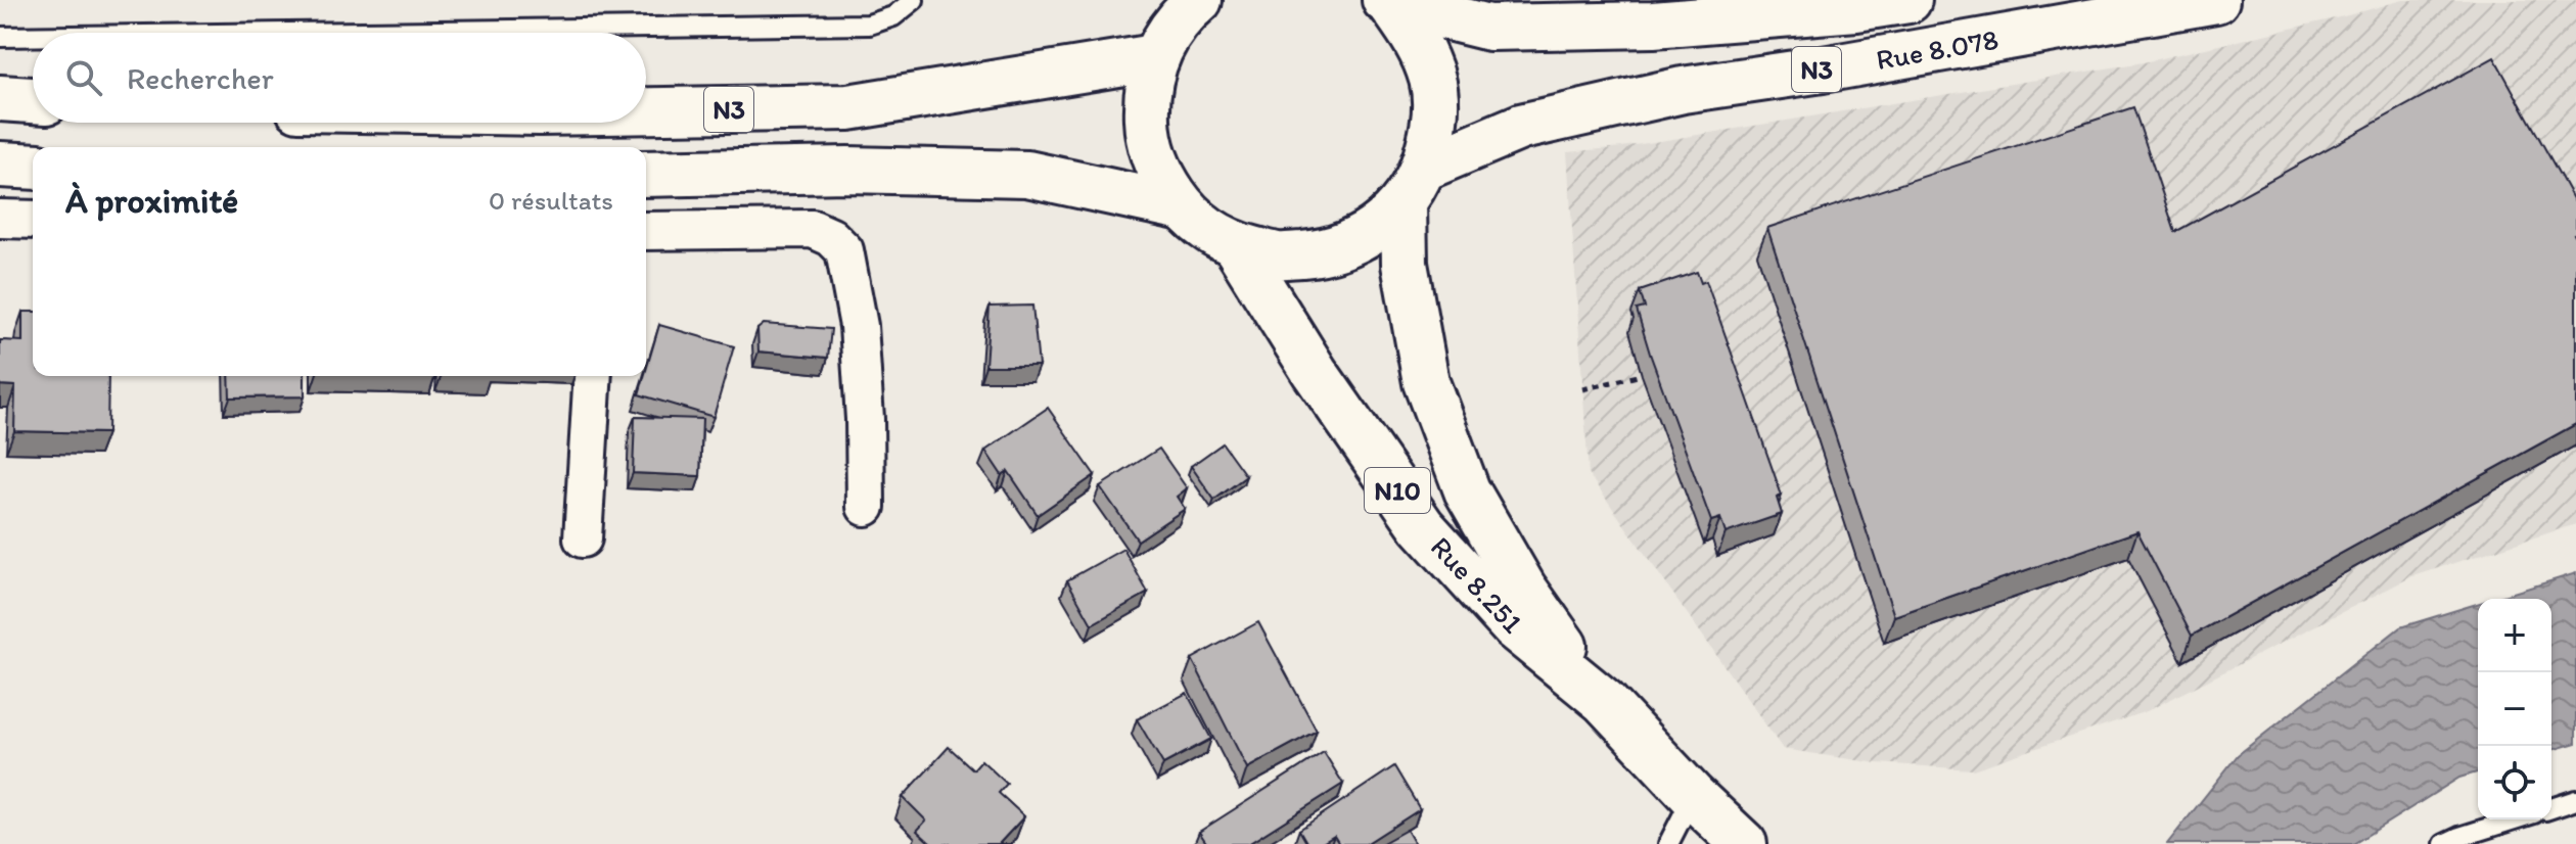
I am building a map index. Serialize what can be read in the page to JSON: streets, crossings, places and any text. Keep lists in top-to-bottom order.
{
  "streets": {
    "highway": [
      "Rue 8.078",
      "N3",
      "N10",
      "Rue 8.251"
    ]
  },
  "crossings": [
    ["Rue 8.078", "N3"],
    ["Rue 8.078", "Rue 8.251"],
    ["N3", "Rue 8.251"]
  ],
  "page": {
    "search": "Rechercher",
    "heading": ["À proximité", "0 résultats"],
    "map_buttons": ["+", "−"]
  }
}
